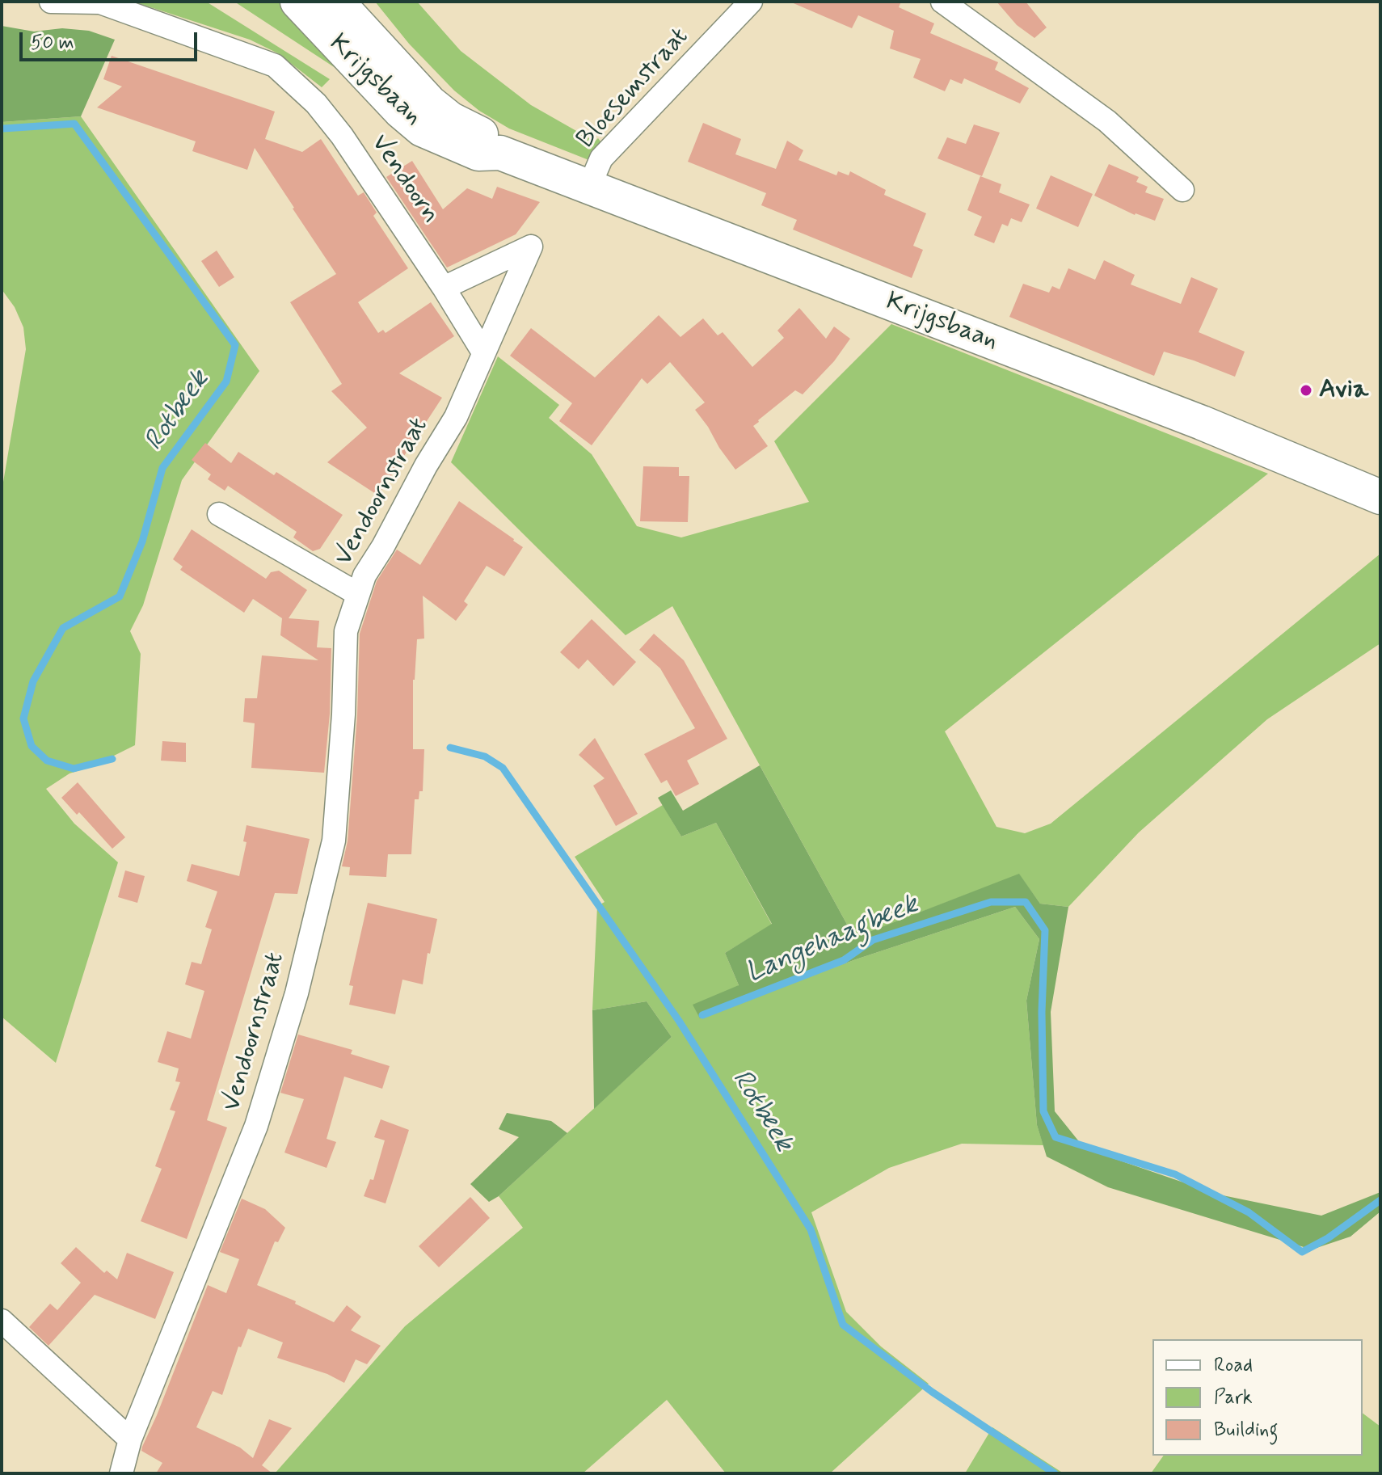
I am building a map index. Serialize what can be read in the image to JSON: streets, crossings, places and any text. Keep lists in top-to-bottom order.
{
  "streets": {
    "main road": ["Krijgsbaan"],
    "street": ["Bloesemstraat", "Vendoorn", "Vendoornstraat"]
  },
  "crossings": [
    ["Krijgsbaan", "Bloesemstraat"],
    ["Vendoorn", "Vendoornstraat"]
  ],
  "water": ["Rotbeek", "Langehaagbeek"],
  "places": ["Avia"],
  "legend": ["Road", "Park", "Building"],
  "scale_bar": "50 m"
}
